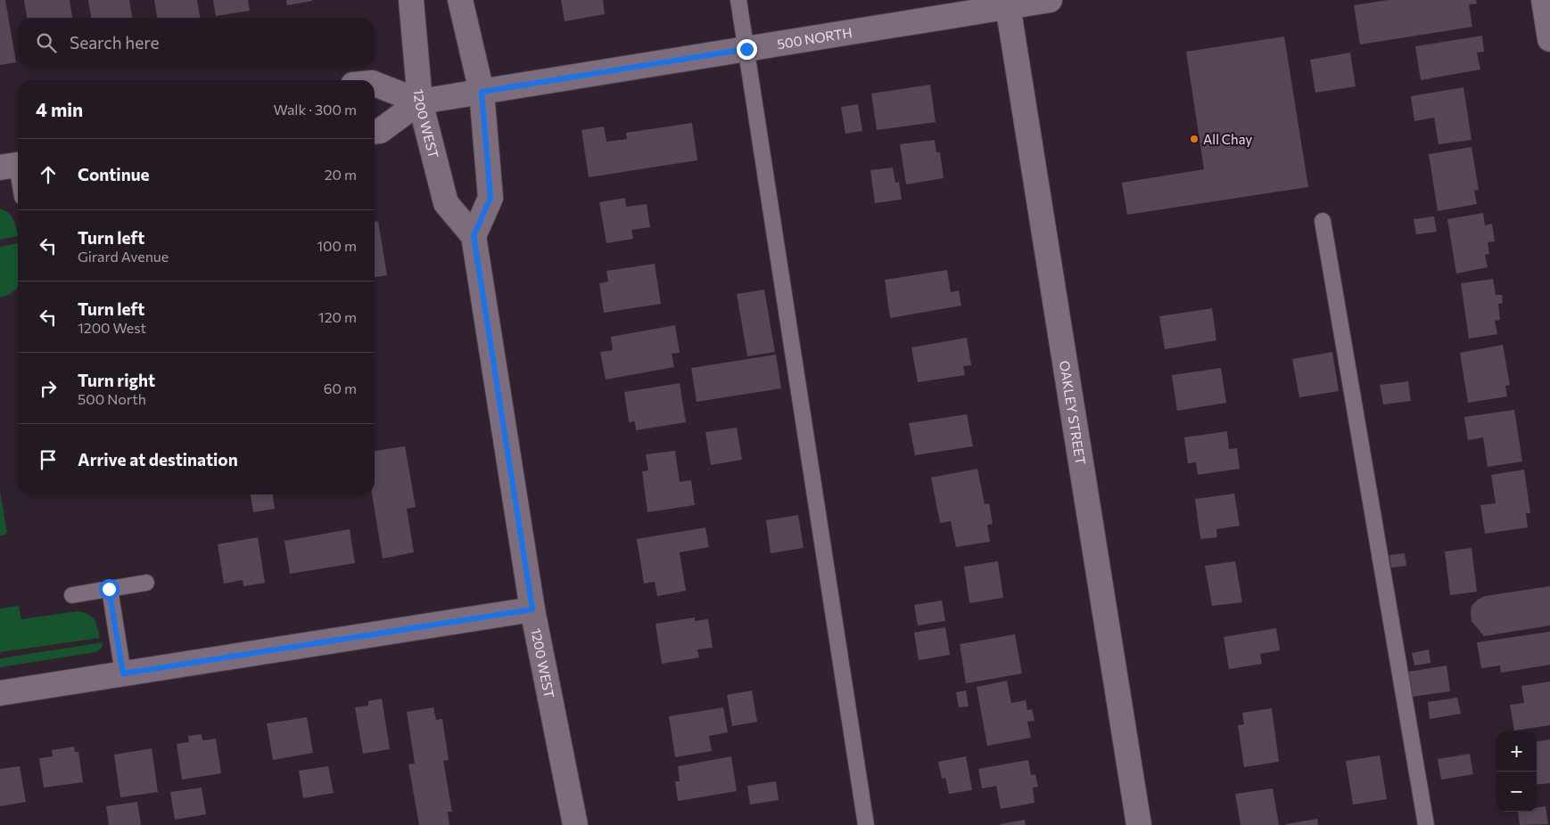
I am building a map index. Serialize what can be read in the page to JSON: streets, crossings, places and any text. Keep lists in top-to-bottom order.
{
  "streets": {
    "street": ["500 NORTH", "1200 WEST", "OAKLEY STREET"]
  },
  "crossings": [
    ["500 NORTH", "1200 WEST"],
    ["500 NORTH", "OAKLEY STREET"]
  ],
  "places": ["All Chay"],
  "page": {
    "search": "Search here",
    "heading": ["4 min", "Walk · 300 m"],
    "list": [
      ["Continue", "20 m"],
      ["Turn left", "Girard Avenue", "100 m"],
      ["Turn left", "1200 West", "120 m"],
      ["Turn right", "500 North", "60 m"],
      "Arrive at destination"
    ],
    "map_buttons": ["+", "−"]
  }
}
